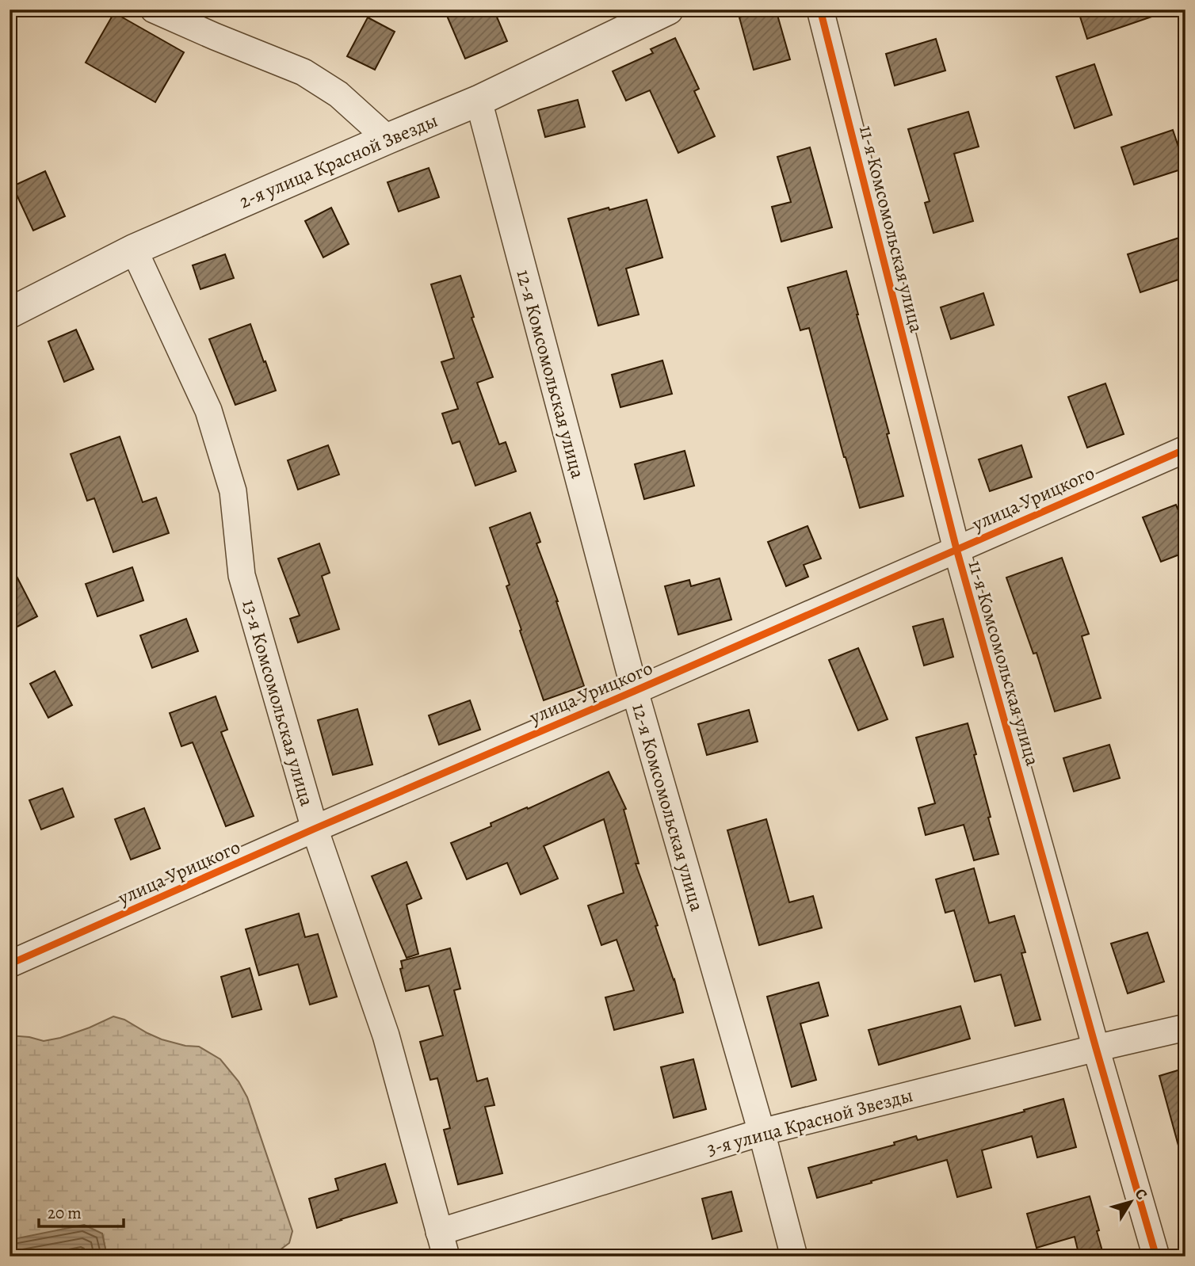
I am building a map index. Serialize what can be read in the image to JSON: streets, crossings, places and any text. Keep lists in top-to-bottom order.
{
  "streets": {
    "street": [
      "2-я улица Красной Звезды",
      "11-я Комсомольская улица",
      "12-я Комсомольская улица",
      "улица Урицкого",
      "13-я Комсомольская улица",
      "3-я улица Красной Звезды"
    ]
  },
  "crossings": [
    ["2-я улица Красной Звезды", "12-я Комсомольская улица"],
    ["2-я улица Красной Звезды", "13-я Комсомольская улица"],
    ["11-я Комсомольская улица", "улица Урицкого"],
    ["11-я Комсомольская улица", "3-я улица Красной Звезды"],
    ["12-я Комсомольская улица", "улица Урицкого"],
    ["12-я Комсомольская улица", "3-я улица Красной Звезды"],
    ["улица Урицкого", "13-я Комсомольская улица"],
    ["13-я Комсомольская улица", "3-я улица Красной Звезды"]
  ],
  "scale_bar": "20 m",
  "north": "top right"
}
